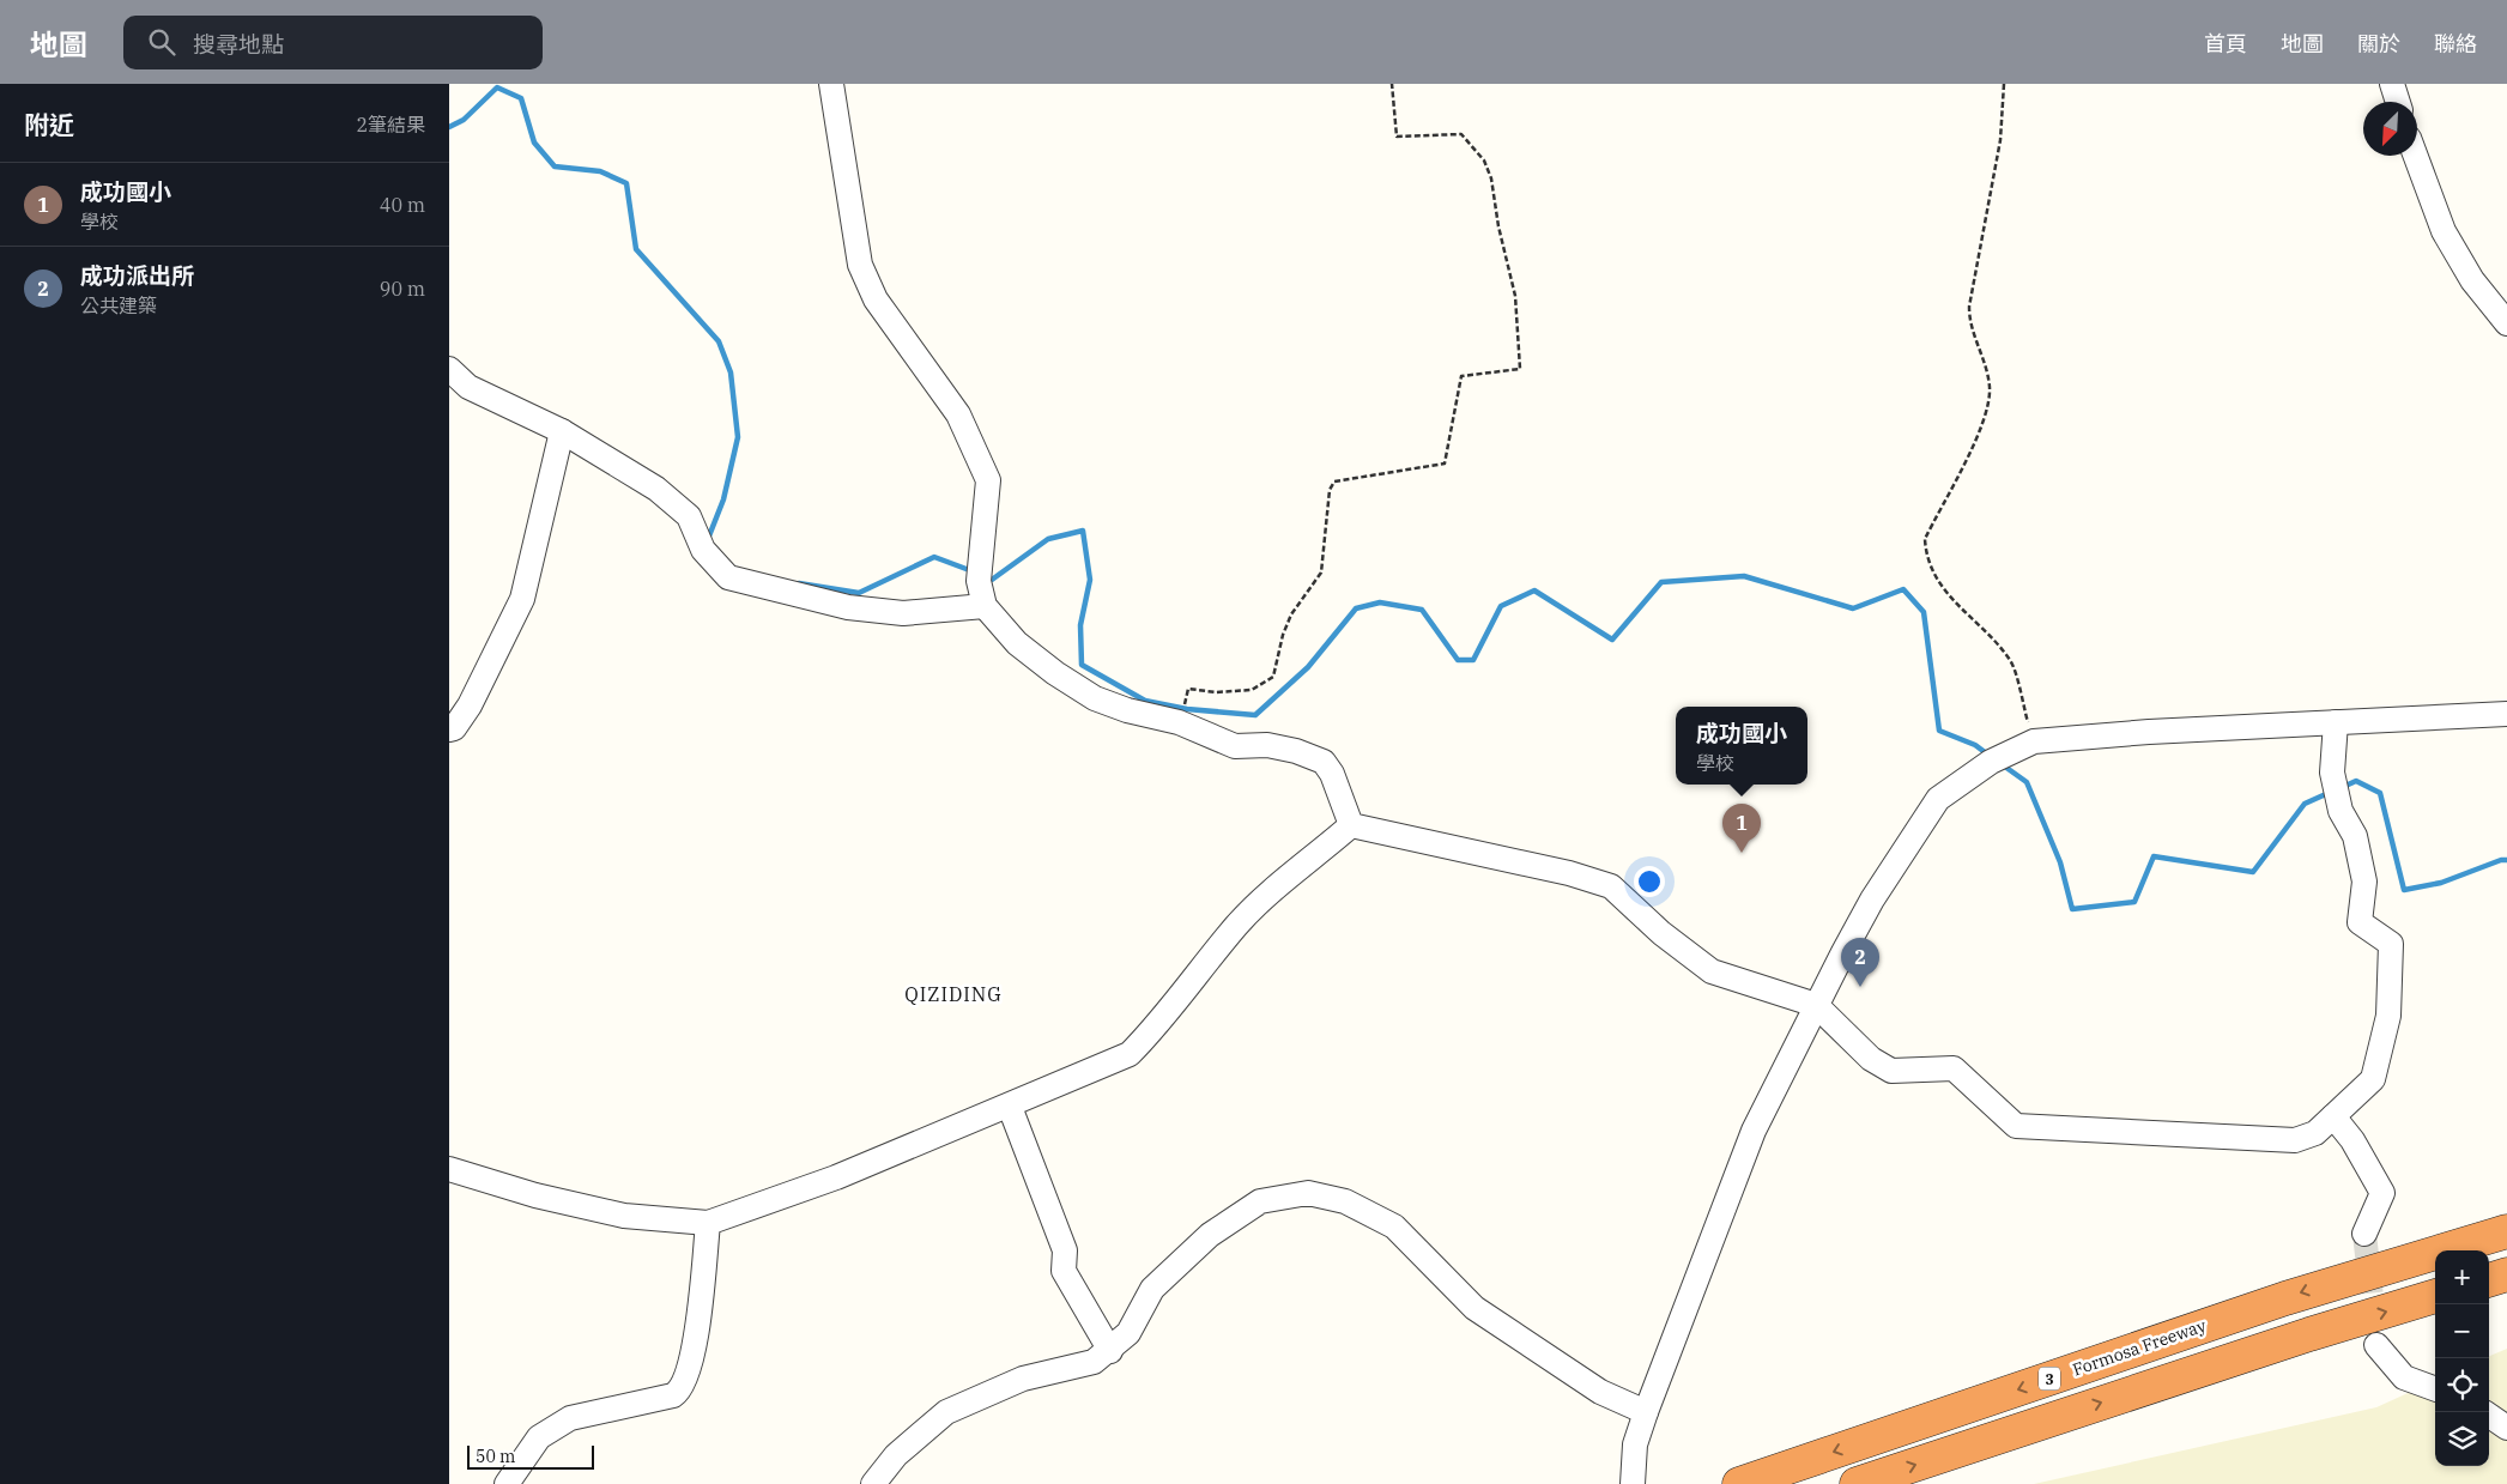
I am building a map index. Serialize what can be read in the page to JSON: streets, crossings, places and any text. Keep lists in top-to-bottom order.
{
  "streets": {
    "highway": ["Formosa Freeway", "3"]
  },
  "districts": ["QIZIDING"],
  "scale_bar": "50 m",
  "north": "bottom left",
  "page": {
    "header": "地圖",
    "search": "搜尋地點",
    "nav": [
      "首頁",
      "地圖",
      "關於",
      "聯絡"
    ],
    "heading": ["附近", "2筆結果"],
    "list": [
      {
        "mark": "1",
        "name": "成功國小",
        "note": "學校",
        "value": "40 m"
      },
      {
        "mark": "2",
        "name": "成功派出所",
        "note": "公共建築",
        "value": "90 m"
      }
    ],
    "popup": ["成功國小", "學校"],
    "pins": ["1", "2"],
    "map_buttons": ["+", "−"],
    "scale": "50 m"
  }
}
